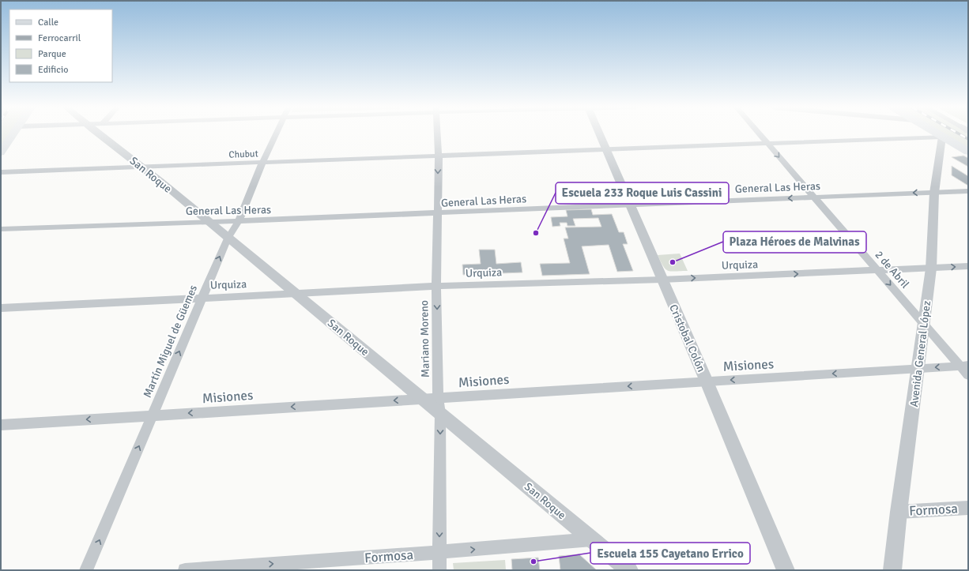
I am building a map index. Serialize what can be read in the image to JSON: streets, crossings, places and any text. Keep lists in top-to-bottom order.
{
  "streets": {
    "street": [
      "Chubut",
      "San Roque",
      "General Las Heras",
      "Urquiza",
      "2 de Abril",
      "Cristobal Colón",
      "Mariano Moreno",
      "Martín Miguel de Güemes",
      "Avenida General López",
      "Misiones",
      "Formosa"
    ]
  },
  "crossings": [
    ["Chubut", "San Roque"],
    ["Chubut", "2 de Abril"],
    ["Chubut", "Cristobal Colón"],
    ["Chubut", "Mariano Moreno"],
    ["Chubut", "Martín Miguel de Güemes"],
    ["Chubut", "Avenida General López"],
    ["San Roque", "General Las Heras"],
    ["San Roque", "Urquiza"],
    ["San Roque", "Mariano Moreno"],
    ["San Roque", "Martín Miguel de Güemes"],
    ["San Roque", "Misiones"],
    ["San Roque", "Formosa"],
    ["General Las Heras", "2 de Abril"],
    ["General Las Heras", "Cristobal Colón"],
    ["General Las Heras", "Mariano Moreno"],
    ["General Las Heras", "Martín Miguel de Güemes"],
    ["General Las Heras", "Avenida General López"],
    ["Urquiza", "2 de Abril"],
    ["Urquiza", "Cristobal Colón"],
    ["Urquiza", "Mariano Moreno"],
    ["Urquiza", "Martín Miguel de Güemes"],
    ["Urquiza", "Avenida General López"],
    ["2 de Abril", "Avenida General López"],
    ["2 de Abril", "Misiones"],
    ["Cristobal Colón", "Misiones"],
    ["Mariano Moreno", "Misiones"],
    ["Mariano Moreno", "Formosa"],
    ["Martín Miguel de Güemes", "Misiones"],
    ["Avenida General López", "Misiones"],
    ["Avenida General López", "Formosa"]
  ],
  "one_way": [
    "2 de Abril",
    "Mariano Moreno",
    "Martín Miguel de Güemes",
    "Misiones",
    "Formosa"
  ],
  "places": ["Escuela 233 Roque Luis Cassini", "Plaza Héroes de Malvinas", "Escuela 155 Cayetano Errico"],
  "legend": [
    "Calle",
    "Ferrocarril",
    "Parque",
    "Edificio"
  ]
}
